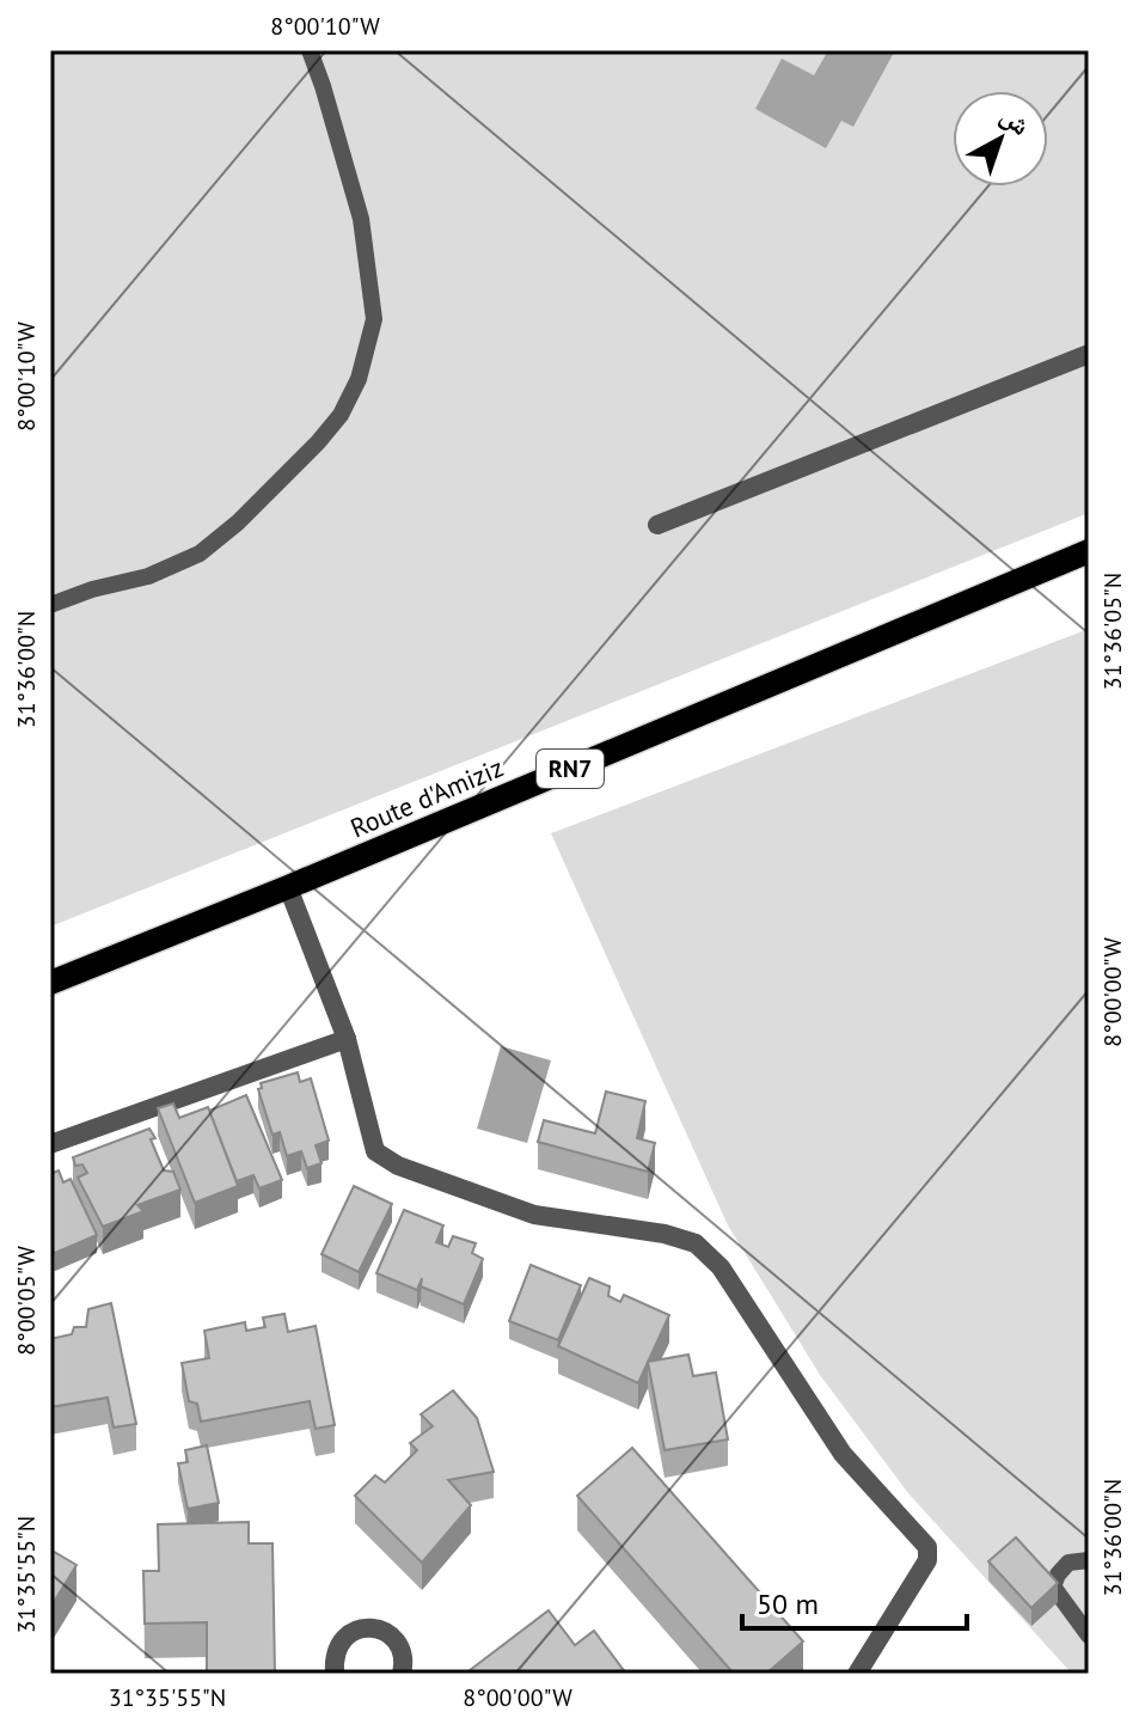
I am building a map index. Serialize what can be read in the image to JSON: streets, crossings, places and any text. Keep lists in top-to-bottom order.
{
  "streets": {
    "main road": ["RN7", "Route d'Amiziz"]
  },
  "scale_bar": "50 m",
  "north": "top right",
  "coordinates": [
    "8°00'10\"W",
    "31°36'05\"N",
    "31°36'00\"N",
    "8°00'00\"W",
    "8°00'05\"W",
    "31°35'55\"N"
  ]
}
